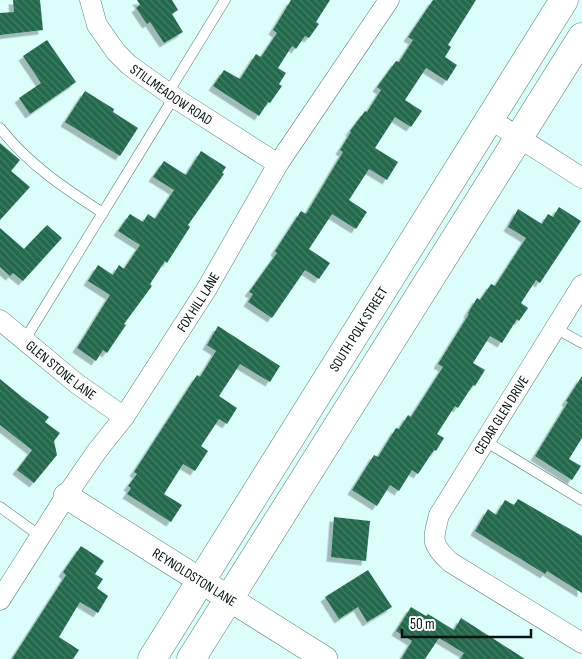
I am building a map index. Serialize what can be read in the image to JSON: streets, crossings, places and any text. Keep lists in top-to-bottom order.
{
  "streets": {
    "main road": ["SOUTH POLK STREET"],
    "street": [
      "STILLMEADOW ROAD",
      "FOX HILL LANE",
      "GLEN STONE LANE",
      "CEDAR GLEN DRIVE",
      "REYNOLDSTON LANE"
    ]
  },
  "crossings": [
    ["STILLMEADOW ROAD", "FOX HILL LANE"],
    ["FOX HILL LANE", "GLEN STONE LANE"],
    ["FOX HILL LANE", "REYNOLDSTON LANE"],
    ["SOUTH POLK STREET", "REYNOLDSTON LANE"]
  ],
  "scale_bar": "50 m"
}
